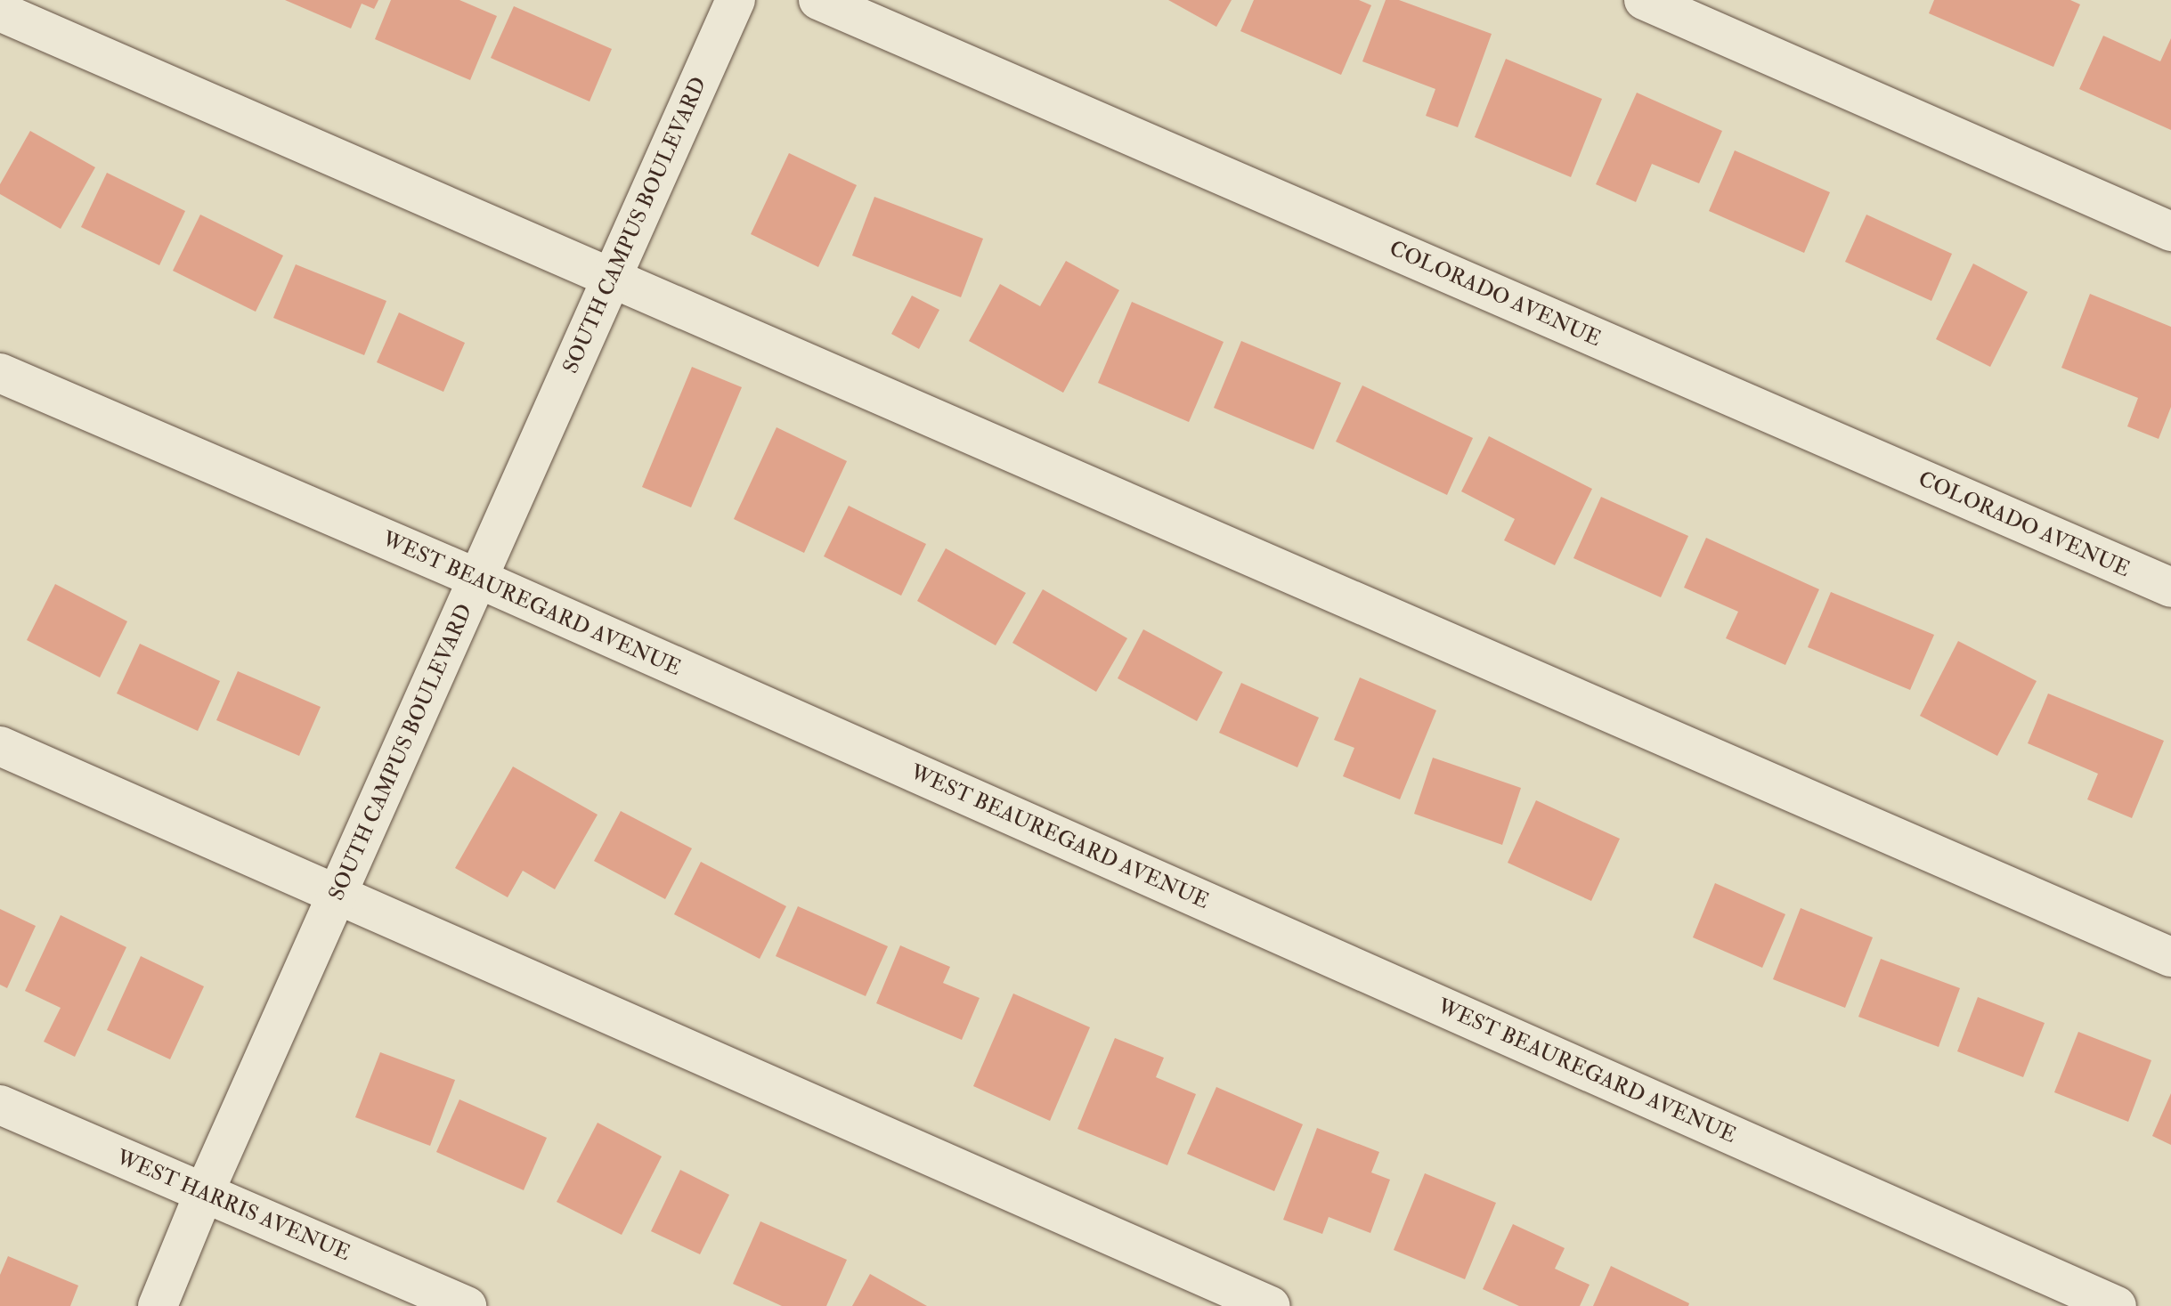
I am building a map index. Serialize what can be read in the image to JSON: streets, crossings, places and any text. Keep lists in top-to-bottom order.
{
  "streets": {
    "street": [
      "SOUTH CAMPUS BOULEVARD",
      "COLORADO AVENUE",
      "WEST BEAUREGARD AVENUE",
      "WEST HARRIS AVENUE"
    ]
  },
  "crossings": [
    ["SOUTH CAMPUS BOULEVARD", "WEST BEAUREGARD AVENUE"],
    ["SOUTH CAMPUS BOULEVARD", "WEST HARRIS AVENUE"]
  ]
}
